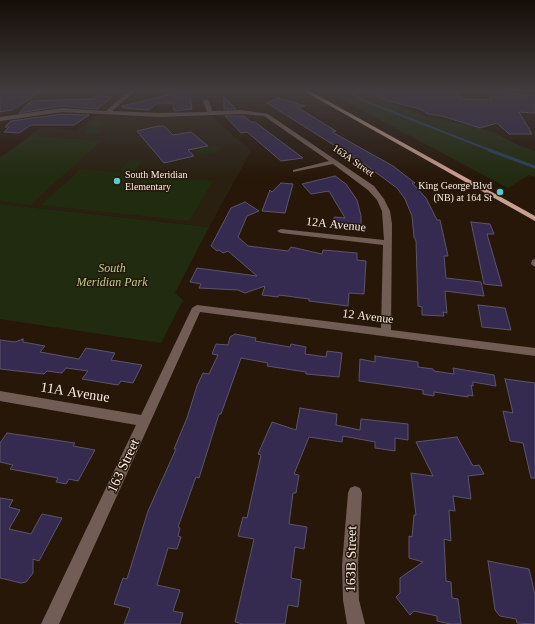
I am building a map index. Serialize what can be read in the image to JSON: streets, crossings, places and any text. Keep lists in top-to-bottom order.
{
  "streets": {
    "street": [
      "163A Street",
      "12A Avenue",
      "12 Avenue",
      "11A Avenue",
      "163 Street",
      "163B Street"
    ]
  },
  "crossings": [
    ["163A Street", "12A Avenue"],
    ["163A Street", "12 Avenue"],
    ["12 Avenue", "163 Street"],
    ["11A Avenue", "163 Street"]
  ],
  "parks": ["South Meridian Park"],
  "places": ["South Meridian Elementary", "King George Blvd (NB) at 164 St"]
}
